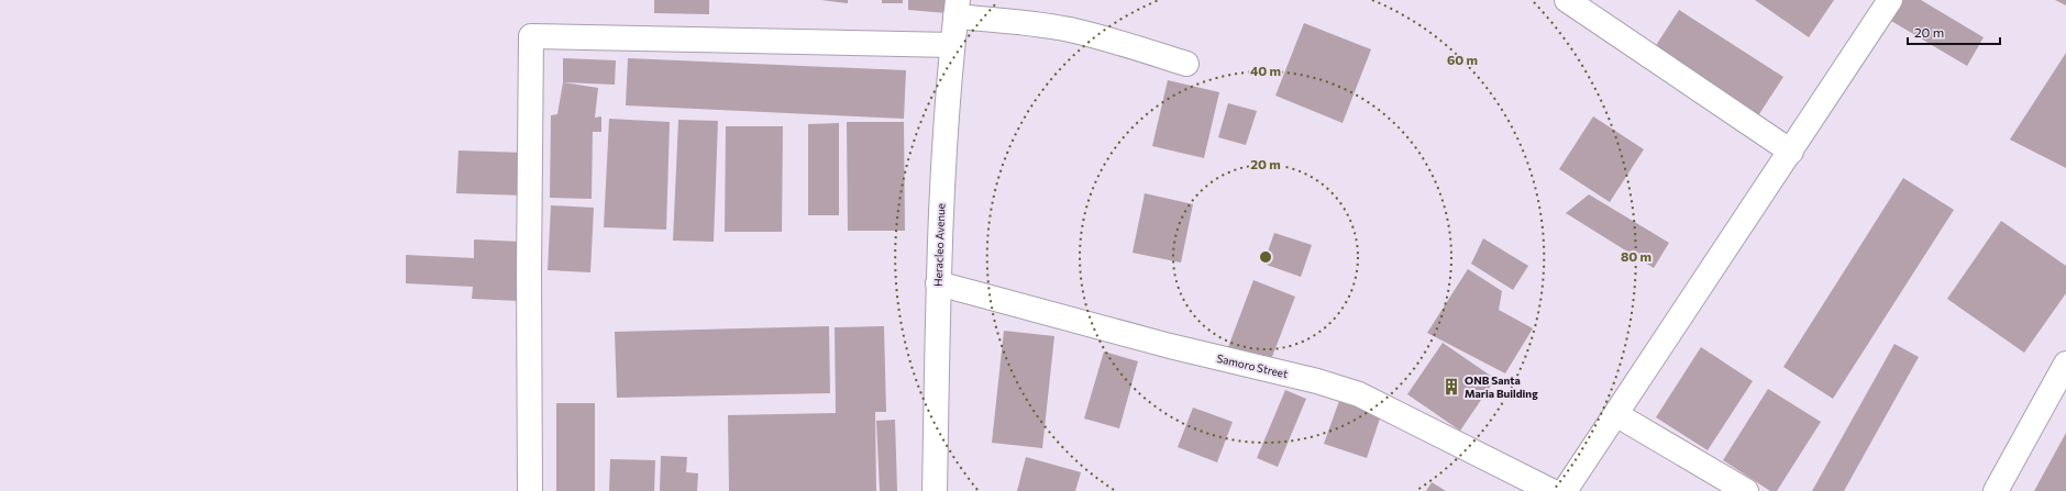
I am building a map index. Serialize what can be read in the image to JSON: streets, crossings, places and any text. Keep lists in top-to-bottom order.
{
  "streets": {
    "street": ["Heracleo Avenue", "Samoro Street"]
  },
  "crossings": [
    ["Heracleo Avenue", "Samoro Street"]
  ],
  "places": {
    "building": ["ONB Santa Maria Building"]
  },
  "scale_bar": "20 m",
  "rings": [
    "60 m",
    "40 m",
    "20 m",
    "80 m"
  ]
}
